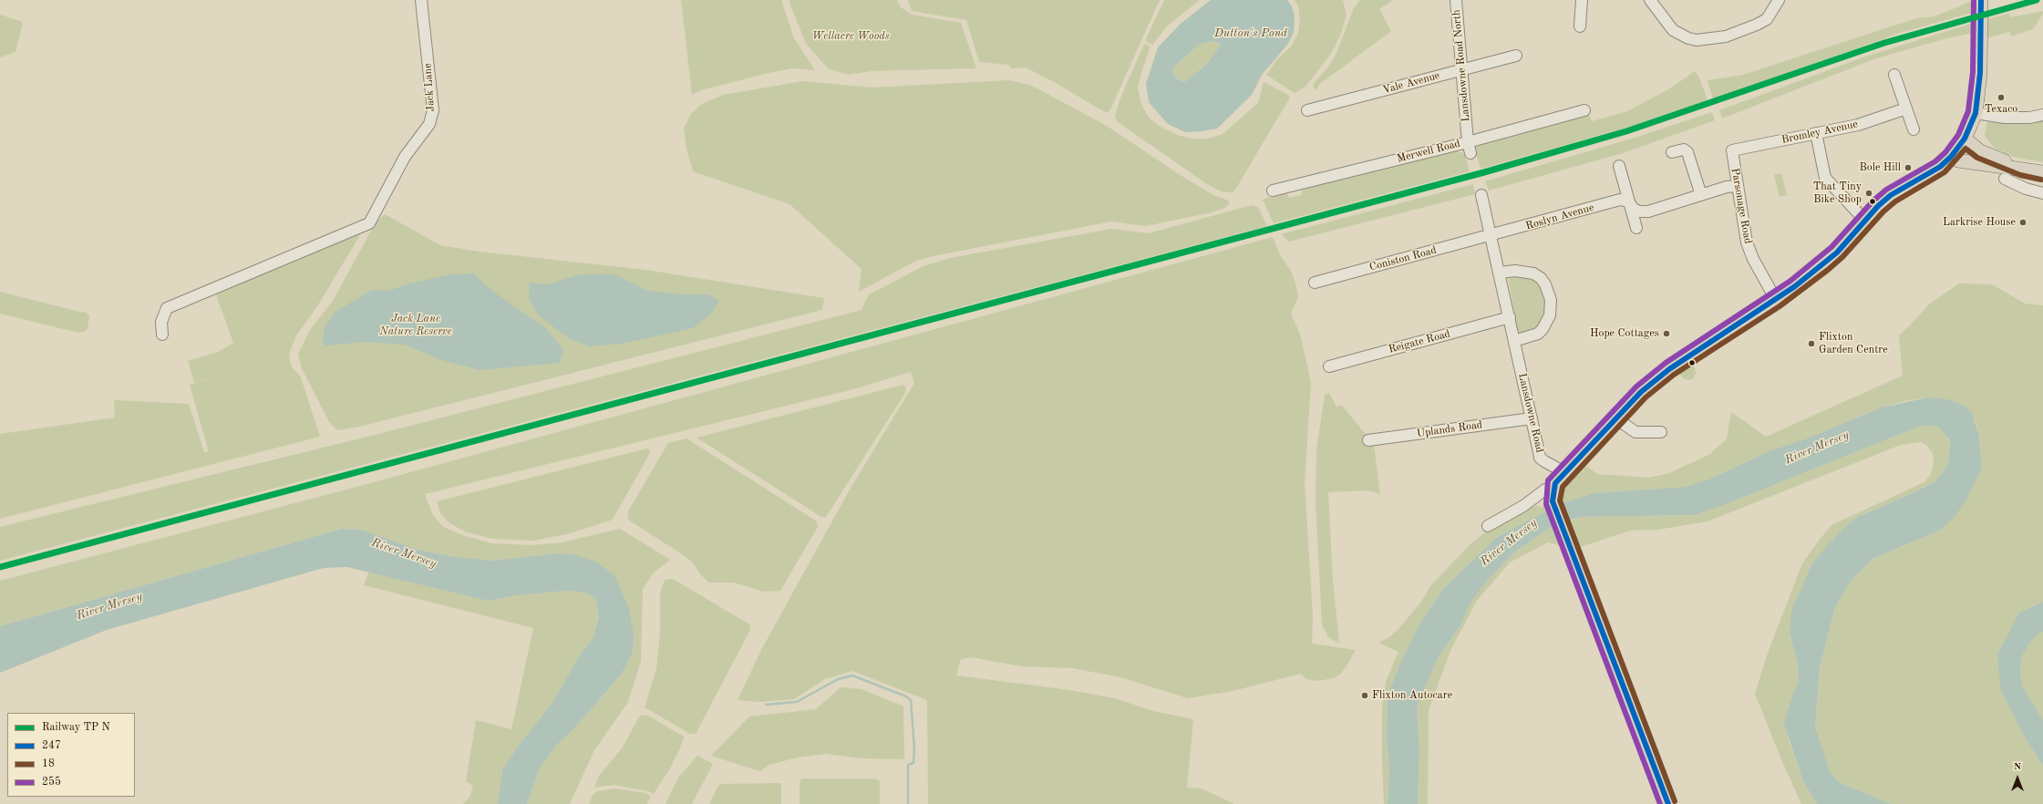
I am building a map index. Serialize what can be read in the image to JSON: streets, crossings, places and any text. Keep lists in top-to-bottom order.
{
  "streets": {
    "street": [
      "Lansdowne Road North",
      "Vale Avenue",
      "Jack Lane",
      "Bromley Avenue",
      "Merwell Road",
      "Parsonage Road",
      "Roslyn Avenue",
      "Coniston Road",
      "Reigate Road",
      "Lansdowne Road",
      "Uplands Road"
    ]
  },
  "crossings": [
    ["Lansdowne Road North", "Vale Avenue"],
    ["Lansdowne Road North", "Merwell Road"],
    ["Bromley Avenue", "Parsonage Road"],
    ["Roslyn Avenue", "Coniston Road"],
    ["Roslyn Avenue", "Lansdowne Road"],
    ["Coniston Road", "Lansdowne Road"],
    ["Reigate Road", "Lansdowne Road"],
    ["Lansdowne Road", "Uplands Road"]
  ],
  "water": ["Dutton's Pond", "River Mersey"],
  "parks": ["Wellacre Woods", "Jack Lane Nature Reserve"],
  "places": [
    "Texaco",
    "Bole Hill",
    "That Tiny Bike Shop",
    "Larkrise House",
    "Hope Cottages",
    "Flixton Garden Centre",
    "Flixton Autocare"
  ],
  "lines": ["transit line 247", "transit line 255", "transit line 18"],
  "legend": [
    "Railway TP N",
    "247",
    "18",
    "255"
  ],
  "north": "top"
}
